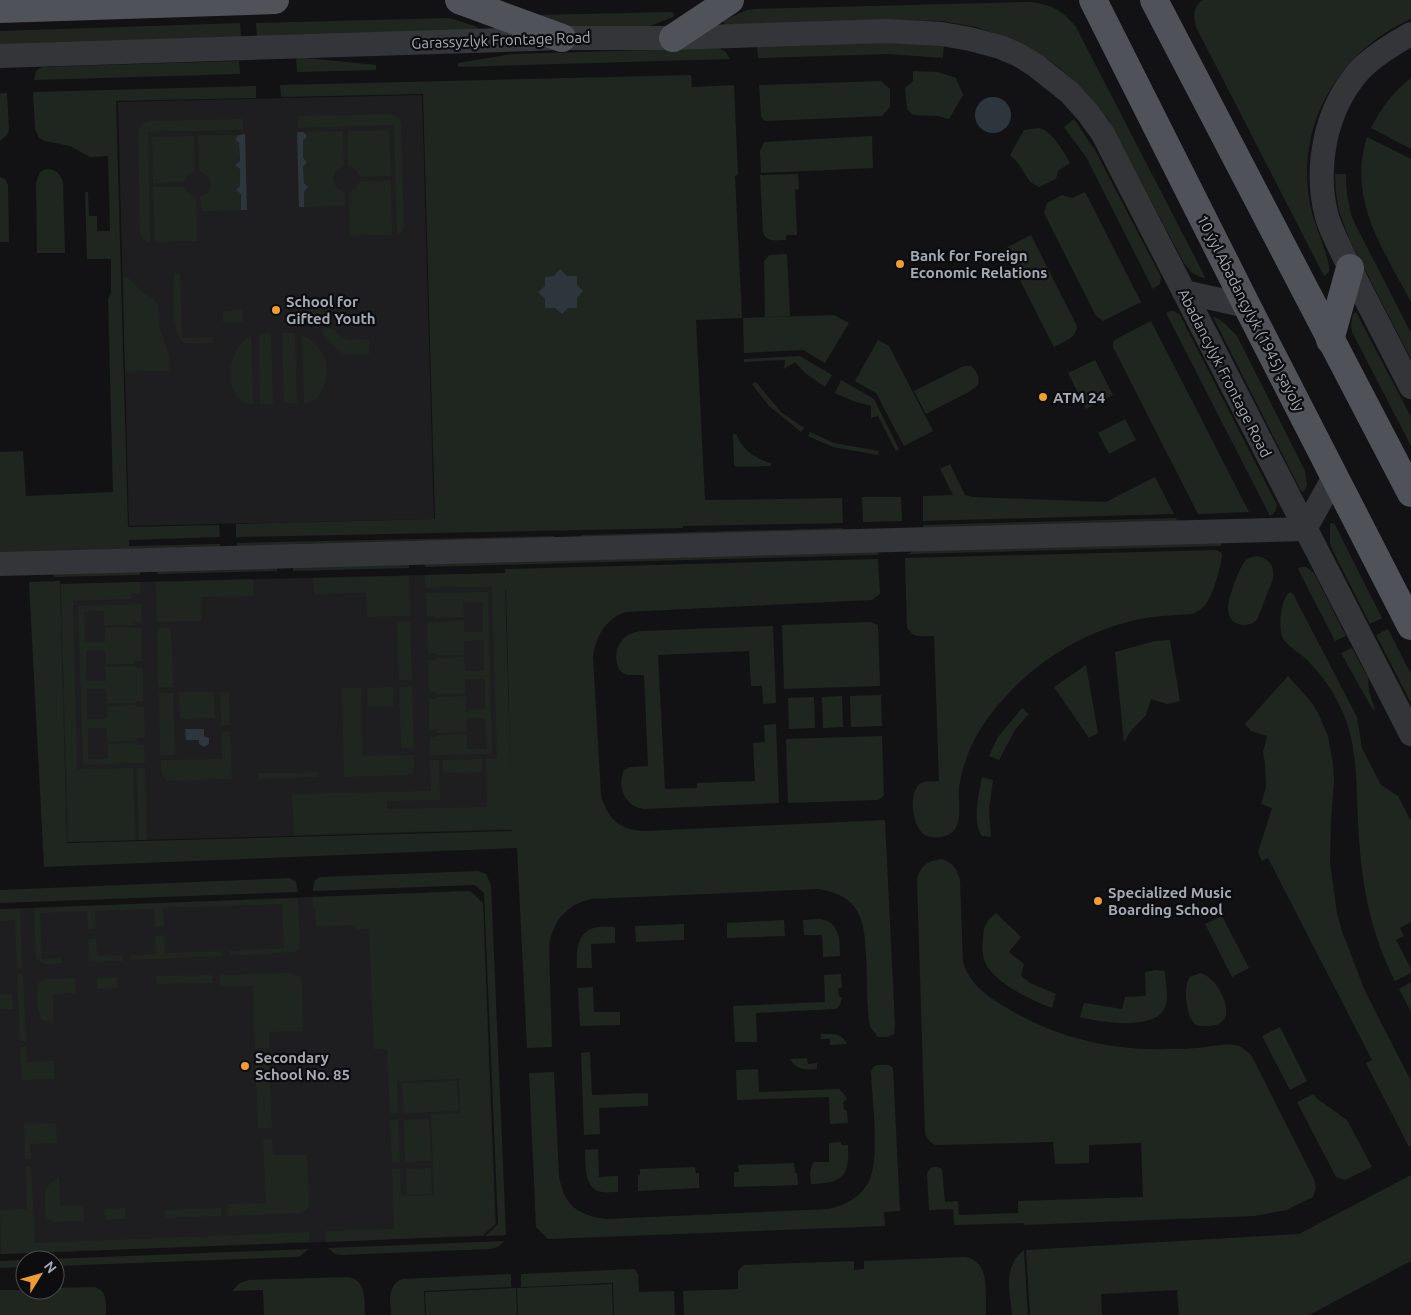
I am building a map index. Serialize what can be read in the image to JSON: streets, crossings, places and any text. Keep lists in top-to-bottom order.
{
  "streets": {
    "main road": ["10 ýyl Abadançylyk (1945) şaýoly"],
    "street": ["Garassyzlyk Frontage Road", "Abadancylyk Frontage Road"]
  },
  "crossings": [
    ["Garassyzlyk Frontage Road", "Abadancylyk Frontage Road"]
  ],
  "places": [
    "Bank for Foreign Economic Relations",
    "School for Gifted Youth",
    "ATM 24",
    "Specialized Music Boarding School",
    "Secondary School No. 85"
  ],
  "north": "top right"
}
